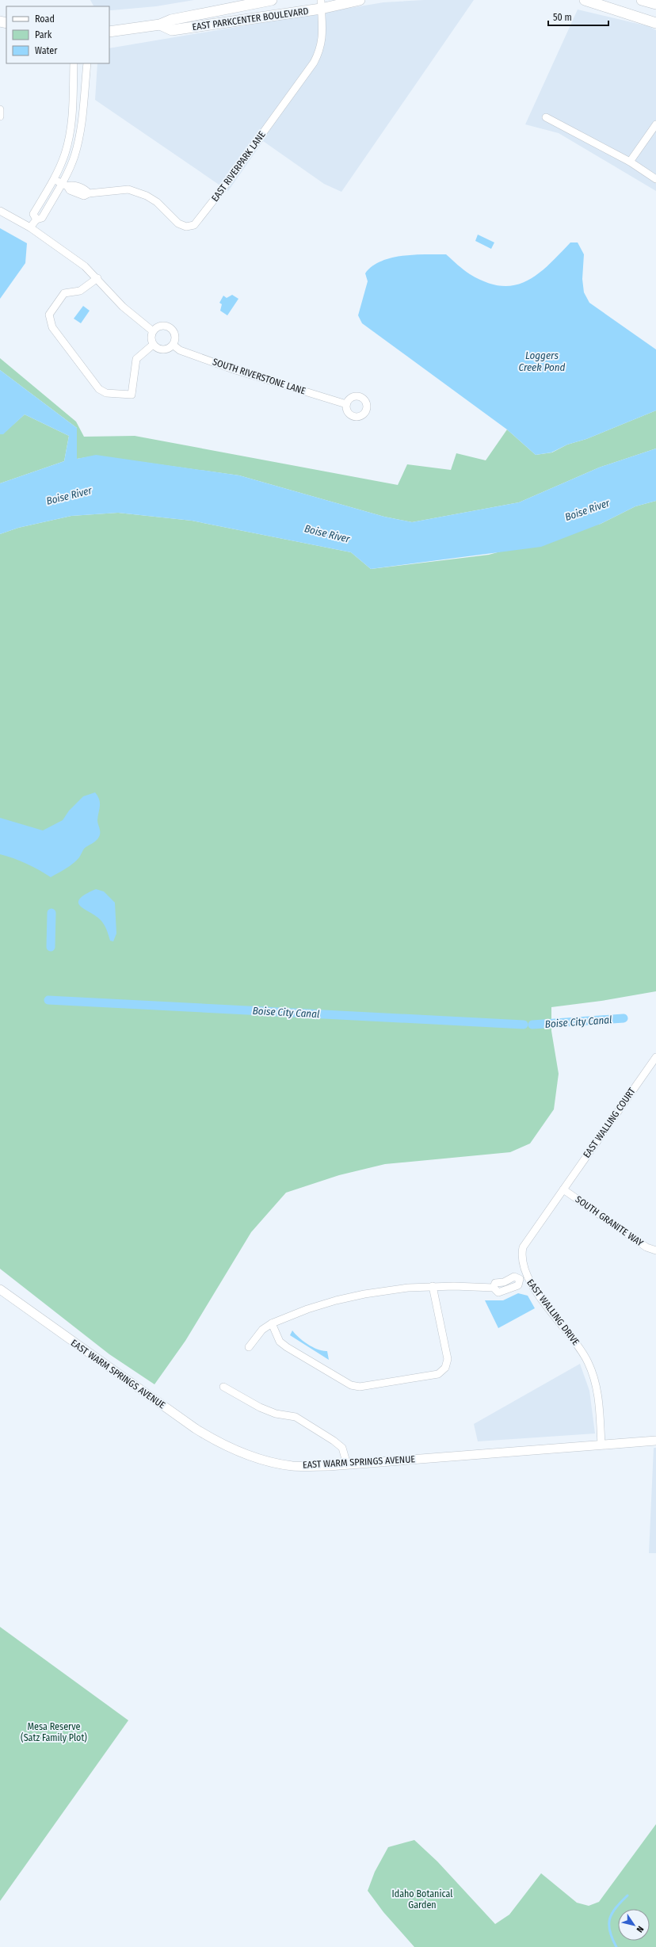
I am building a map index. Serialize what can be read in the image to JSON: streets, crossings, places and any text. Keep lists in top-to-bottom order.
{
  "streets": {
    "main road": ["EAST PARKCENTER BOULEVARD"],
    "street": [
      "EAST RIVERPARK LANE",
      "SOUTH RIVERSTONE LANE",
      "EAST WALLING COURT",
      "SOUTH GRANITE WAY",
      "EAST WALLING DRIVE",
      "EAST WARM SPRINGS AVENUE"
    ]
  },
  "crossings": [
    ["EAST PARKCENTER BOULEVARD", "EAST RIVERPARK LANE"],
    ["EAST WALLING COURT", "SOUTH GRANITE WAY"],
    ["EAST WALLING COURT", "EAST WALLING DRIVE"],
    ["SOUTH GRANITE WAY", "EAST WALLING DRIVE"],
    ["EAST WALLING DRIVE", "EAST WARM SPRINGS AVENUE"]
  ],
  "water": ["Loggers Creek Pond", "Boise River", "Boise City Canal"],
  "parks": ["Mesa Reserve (Satz Family Plot)", "Idaho Botanical Garden"],
  "legend": ["Road", "Park", "Water"],
  "scale_bar": "50 m",
  "north": "bottom right"
}
